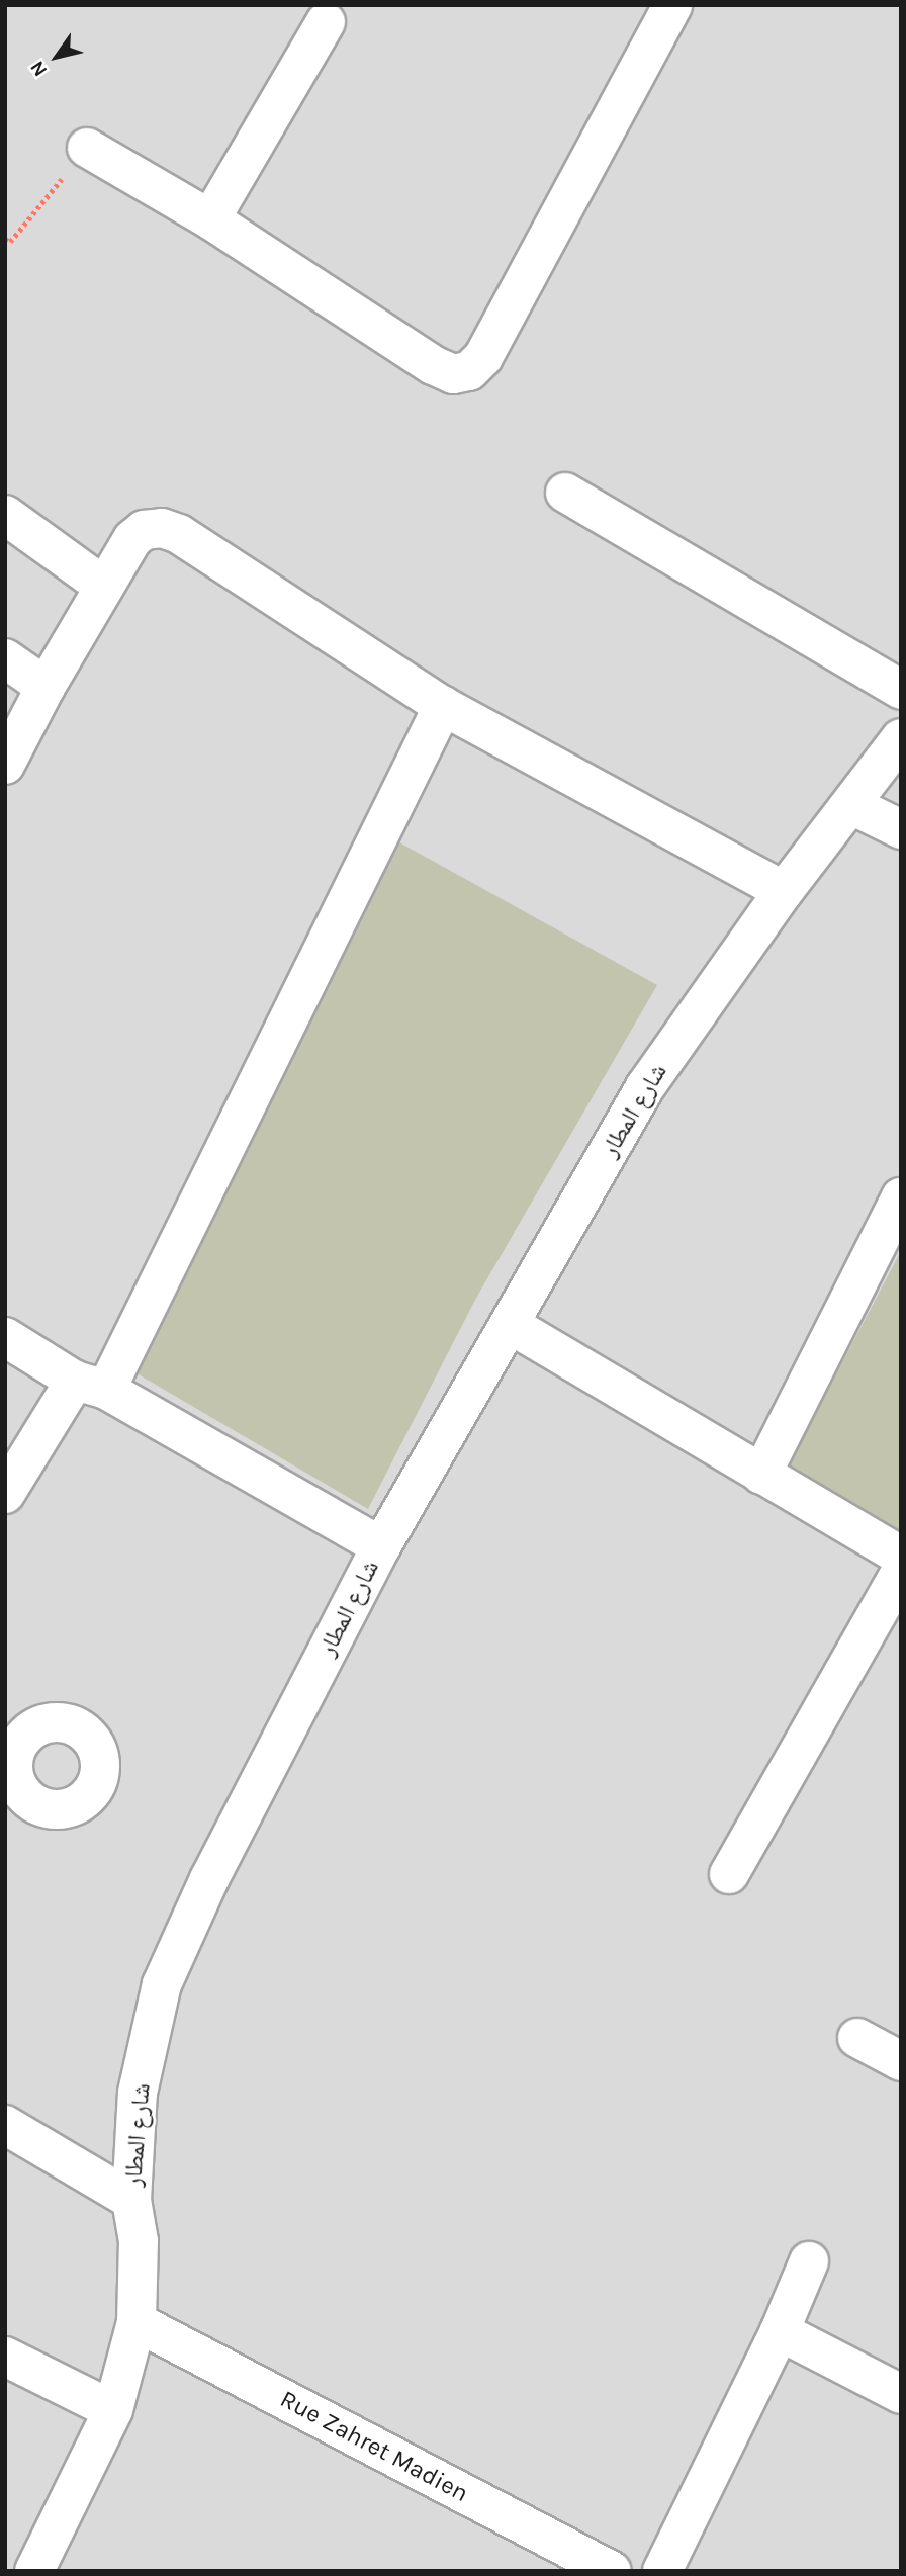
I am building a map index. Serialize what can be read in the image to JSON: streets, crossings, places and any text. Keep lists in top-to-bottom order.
{
  "streets": {
    "street": ["شارع المطار", "Rue Zahret Madien"]
  },
  "crossings": [
    ["شارع المطار", "Rue Zahret Madien"]
  ],
  "north": "bottom left"
}
